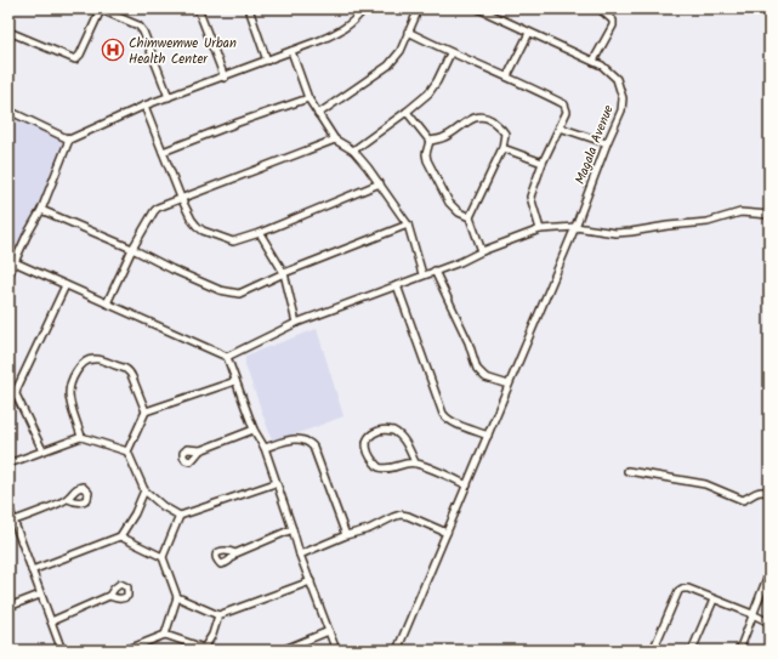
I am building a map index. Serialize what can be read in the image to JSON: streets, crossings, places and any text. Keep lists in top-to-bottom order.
{
  "streets": {
    "street": ["Magala Avenue"]
  },
  "places": {
    "hospital": ["Chimwemwe Urban Health Center"]
  }
}
